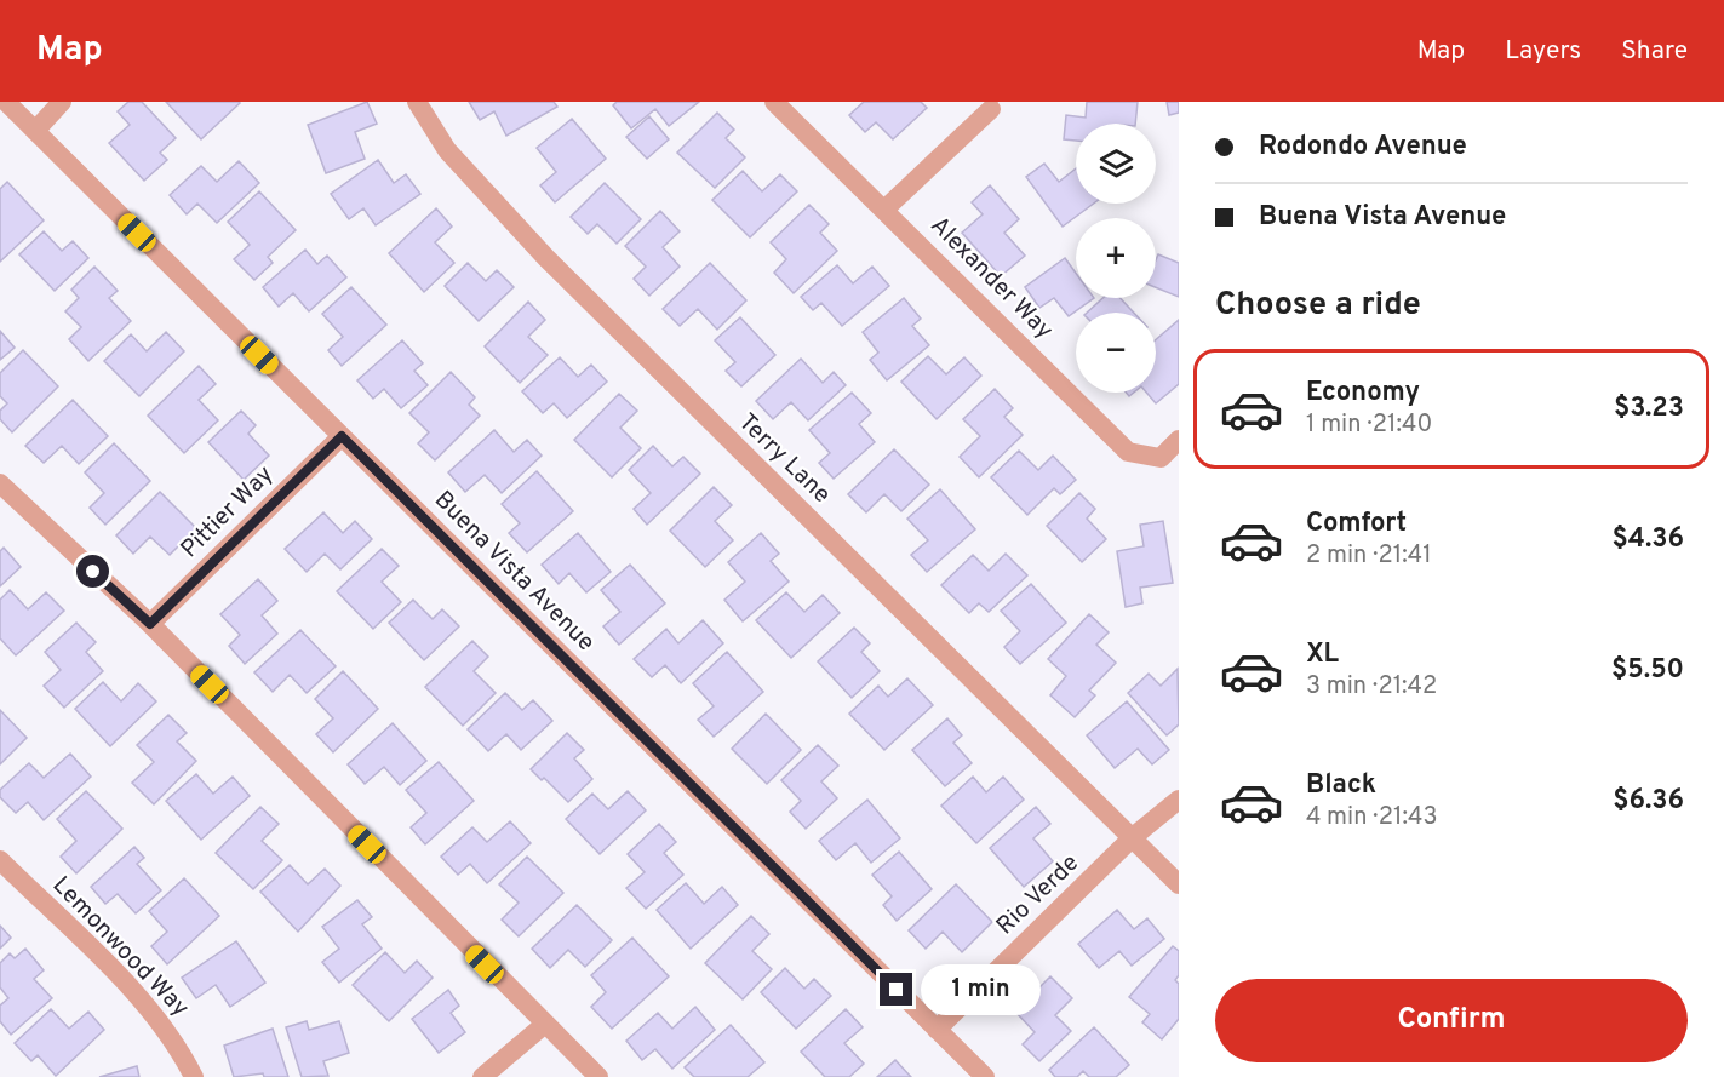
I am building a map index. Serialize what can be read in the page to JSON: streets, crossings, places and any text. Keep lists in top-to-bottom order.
{
  "streets": {
    "street": [
      "Alexander Way",
      "Terry Lane",
      "Pittier Way",
      "Buena Vista Avenue",
      "Rio Verde",
      "Lemonwood Way"
    ]
  },
  "crossings": [
    ["Terry Lane", "Rio Verde"],
    ["Pittier Way", "Buena Vista Avenue"],
    ["Buena Vista Avenue", "Rio Verde"]
  ],
  "page": {
    "header": "Map",
    "nav": ["Map", "Layers", "Share"],
    "banner": ["Rodondo Avenue", "Buena Vista Avenue"],
    "map_buttons": ["+", "−"],
    "heading": "Choose a ride",
    "list": [
      {
        "name": "Economy",
        "note": "1 min · 21:40",
        "value": "$3.23"
      },
      {
        "name": "Comfort",
        "note": "2 min · 21:41",
        "value": "$4.36"
      },
      {
        "name": "XL",
        "note": "3 min · 21:42",
        "value": "$5.50"
      },
      {
        "name": "Black",
        "note": "4 min · 21:43",
        "value": "$6.36"
      }
    ],
    "bubble": "1 min",
    "buttons": "Confirm"
  }
}
